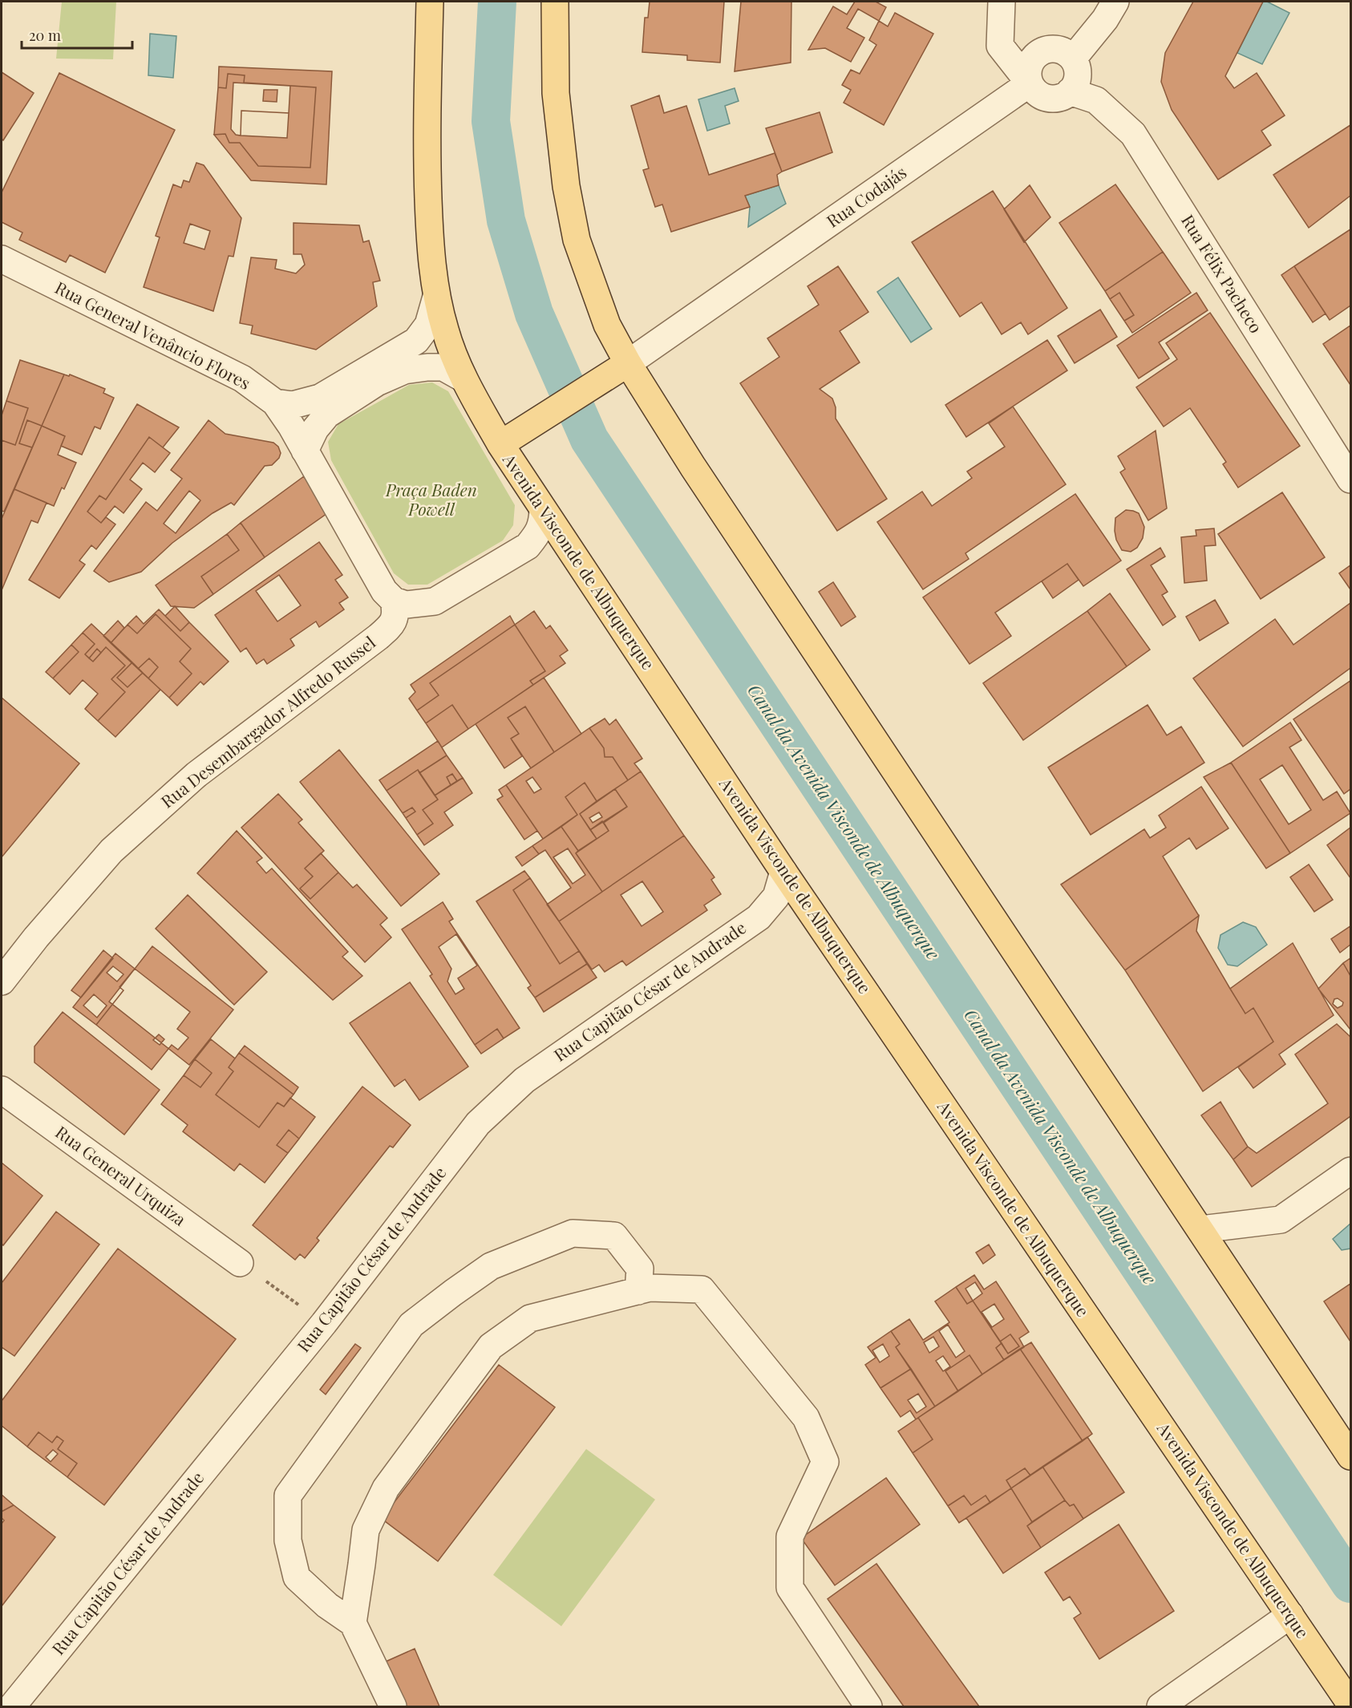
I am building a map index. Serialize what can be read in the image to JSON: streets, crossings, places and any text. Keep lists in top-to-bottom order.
{
  "streets": {
    "main road": ["Avenida Visconde de Albuquerque"],
    "street": [
      "Rua Codajás",
      "Rua Félix Pacheco",
      "Rua General Venâncio Flores",
      "Rua Desembargador Alfredo Russel",
      "Rua Capitão César de Andrade",
      "Rua General Urquiza"
    ]
  },
  "crossings": [
    ["Rua Codajás", "Rua Félix Pacheco"],
    ["Rua General Venâncio Flores", "Rua Desembargador Alfredo Russel"],
    ["Avenida Visconde de Albuquerque", "Rua Capitão César de Andrade"]
  ],
  "water": ["Canal da Avenida Visconde de Albuquerque"],
  "parks": ["Praça Baden Powell"],
  "scale_bar": "20 m"
}
